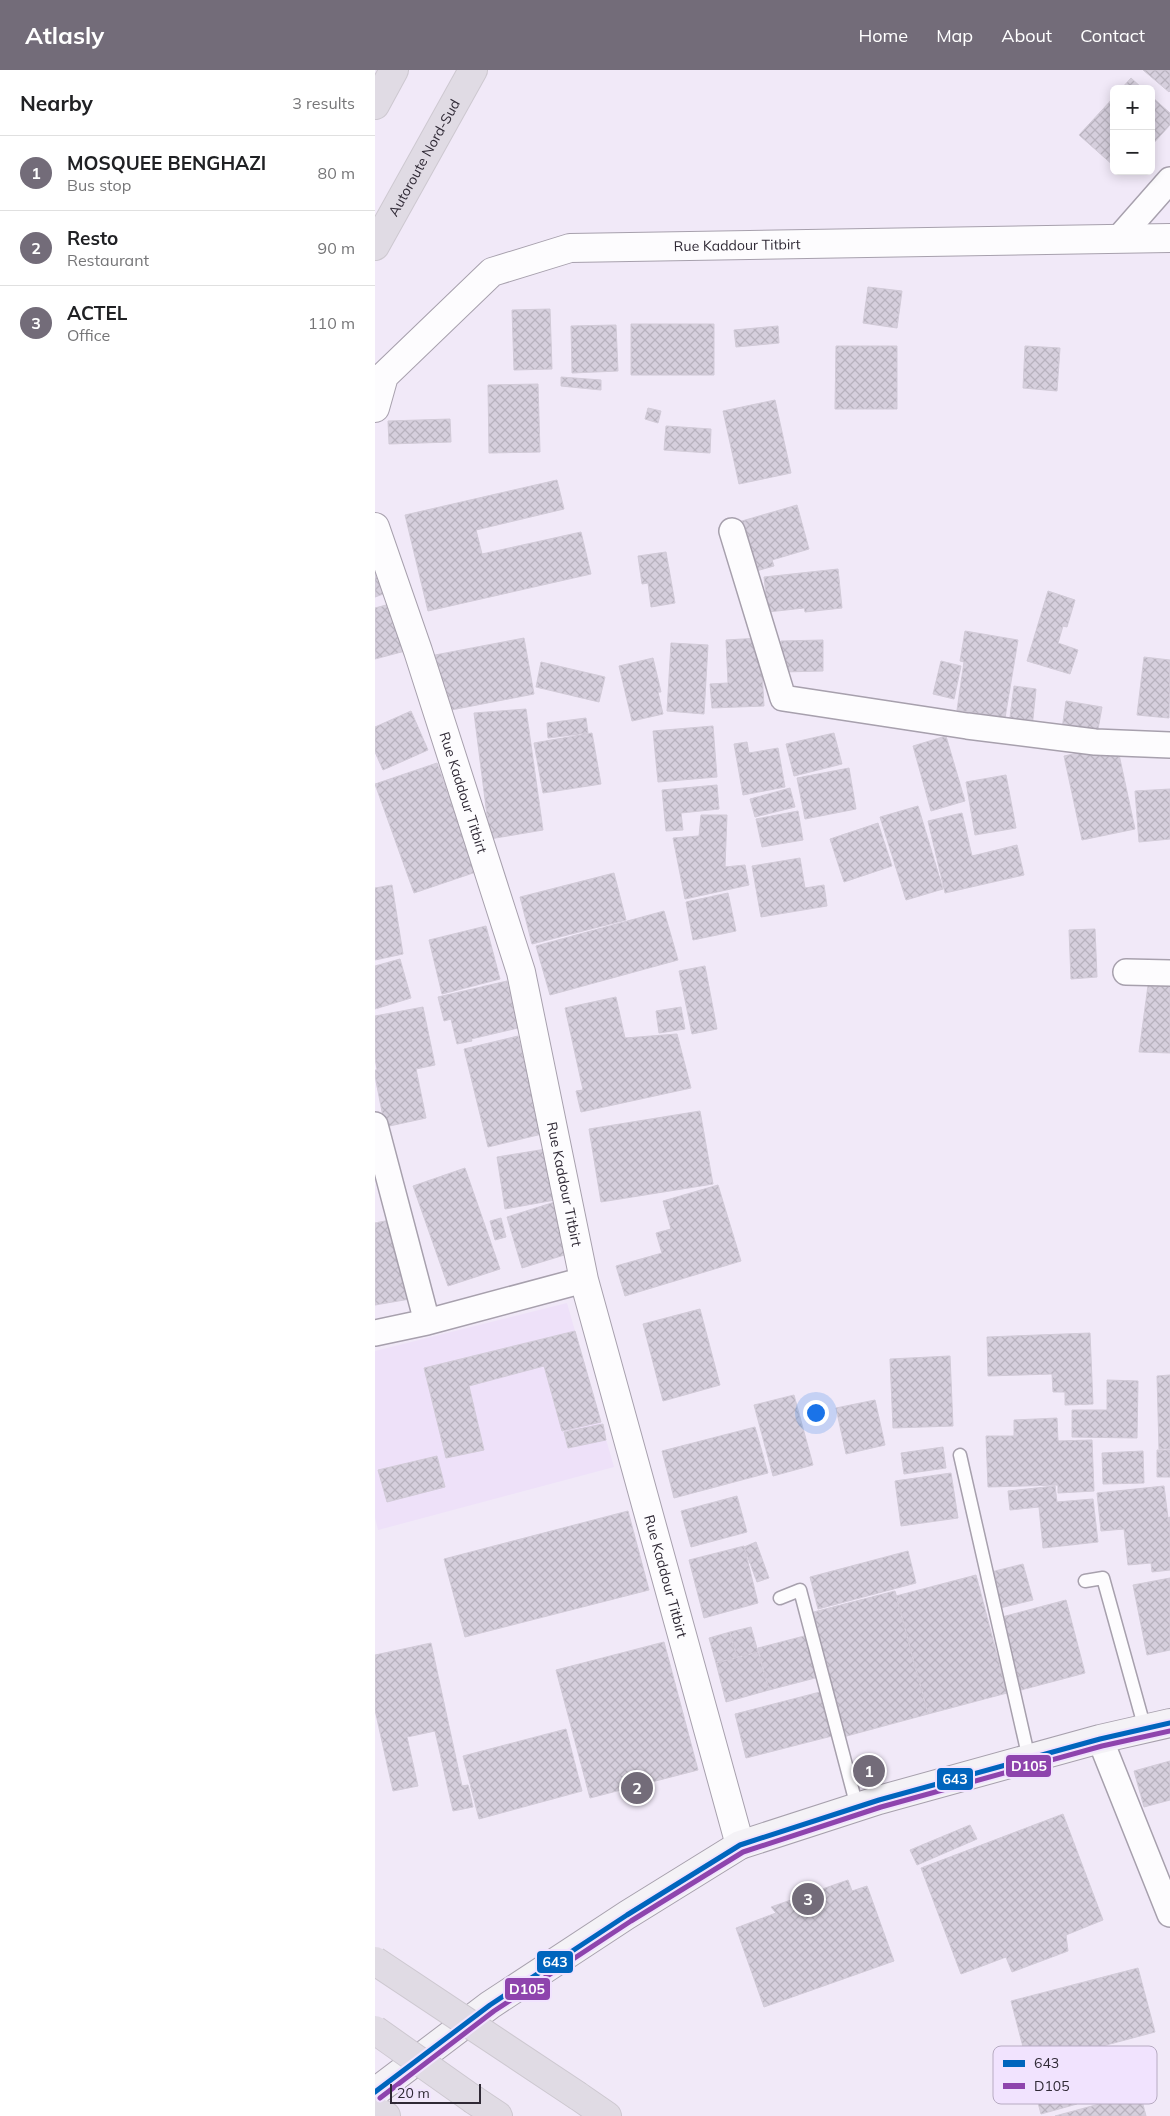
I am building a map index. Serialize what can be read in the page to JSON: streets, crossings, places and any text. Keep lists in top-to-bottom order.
{
  "streets": {
    "highway": ["Autoroute Nord-Sud"],
    "street": ["Rue Kaddour Titbirt"]
  },
  "lines": ["transit line 643", "transit line D105"],
  "legend": ["643", "D105"],
  "scale_bar": "20 m",
  "page": {
    "header": "Atlasly",
    "nav": [
      "Home",
      "Map",
      "About",
      "Contact"
    ],
    "heading": ["Nearby", "3 results"],
    "map_buttons": ["+", "−"],
    "list": [
      {
        "mark": "1",
        "name": "MOSQUEE BENGHAZI",
        "note": "Bus stop",
        "value": "80 m"
      },
      {
        "mark": "2",
        "name": "Resto",
        "note": "Restaurant",
        "value": "90 m"
      },
      {
        "mark": "3",
        "name": "ACTEL",
        "note": "Office",
        "value": "110 m"
      }
    ],
    "pins": ["1", "2", "3"],
    "scale": "20 m"
  }
}
